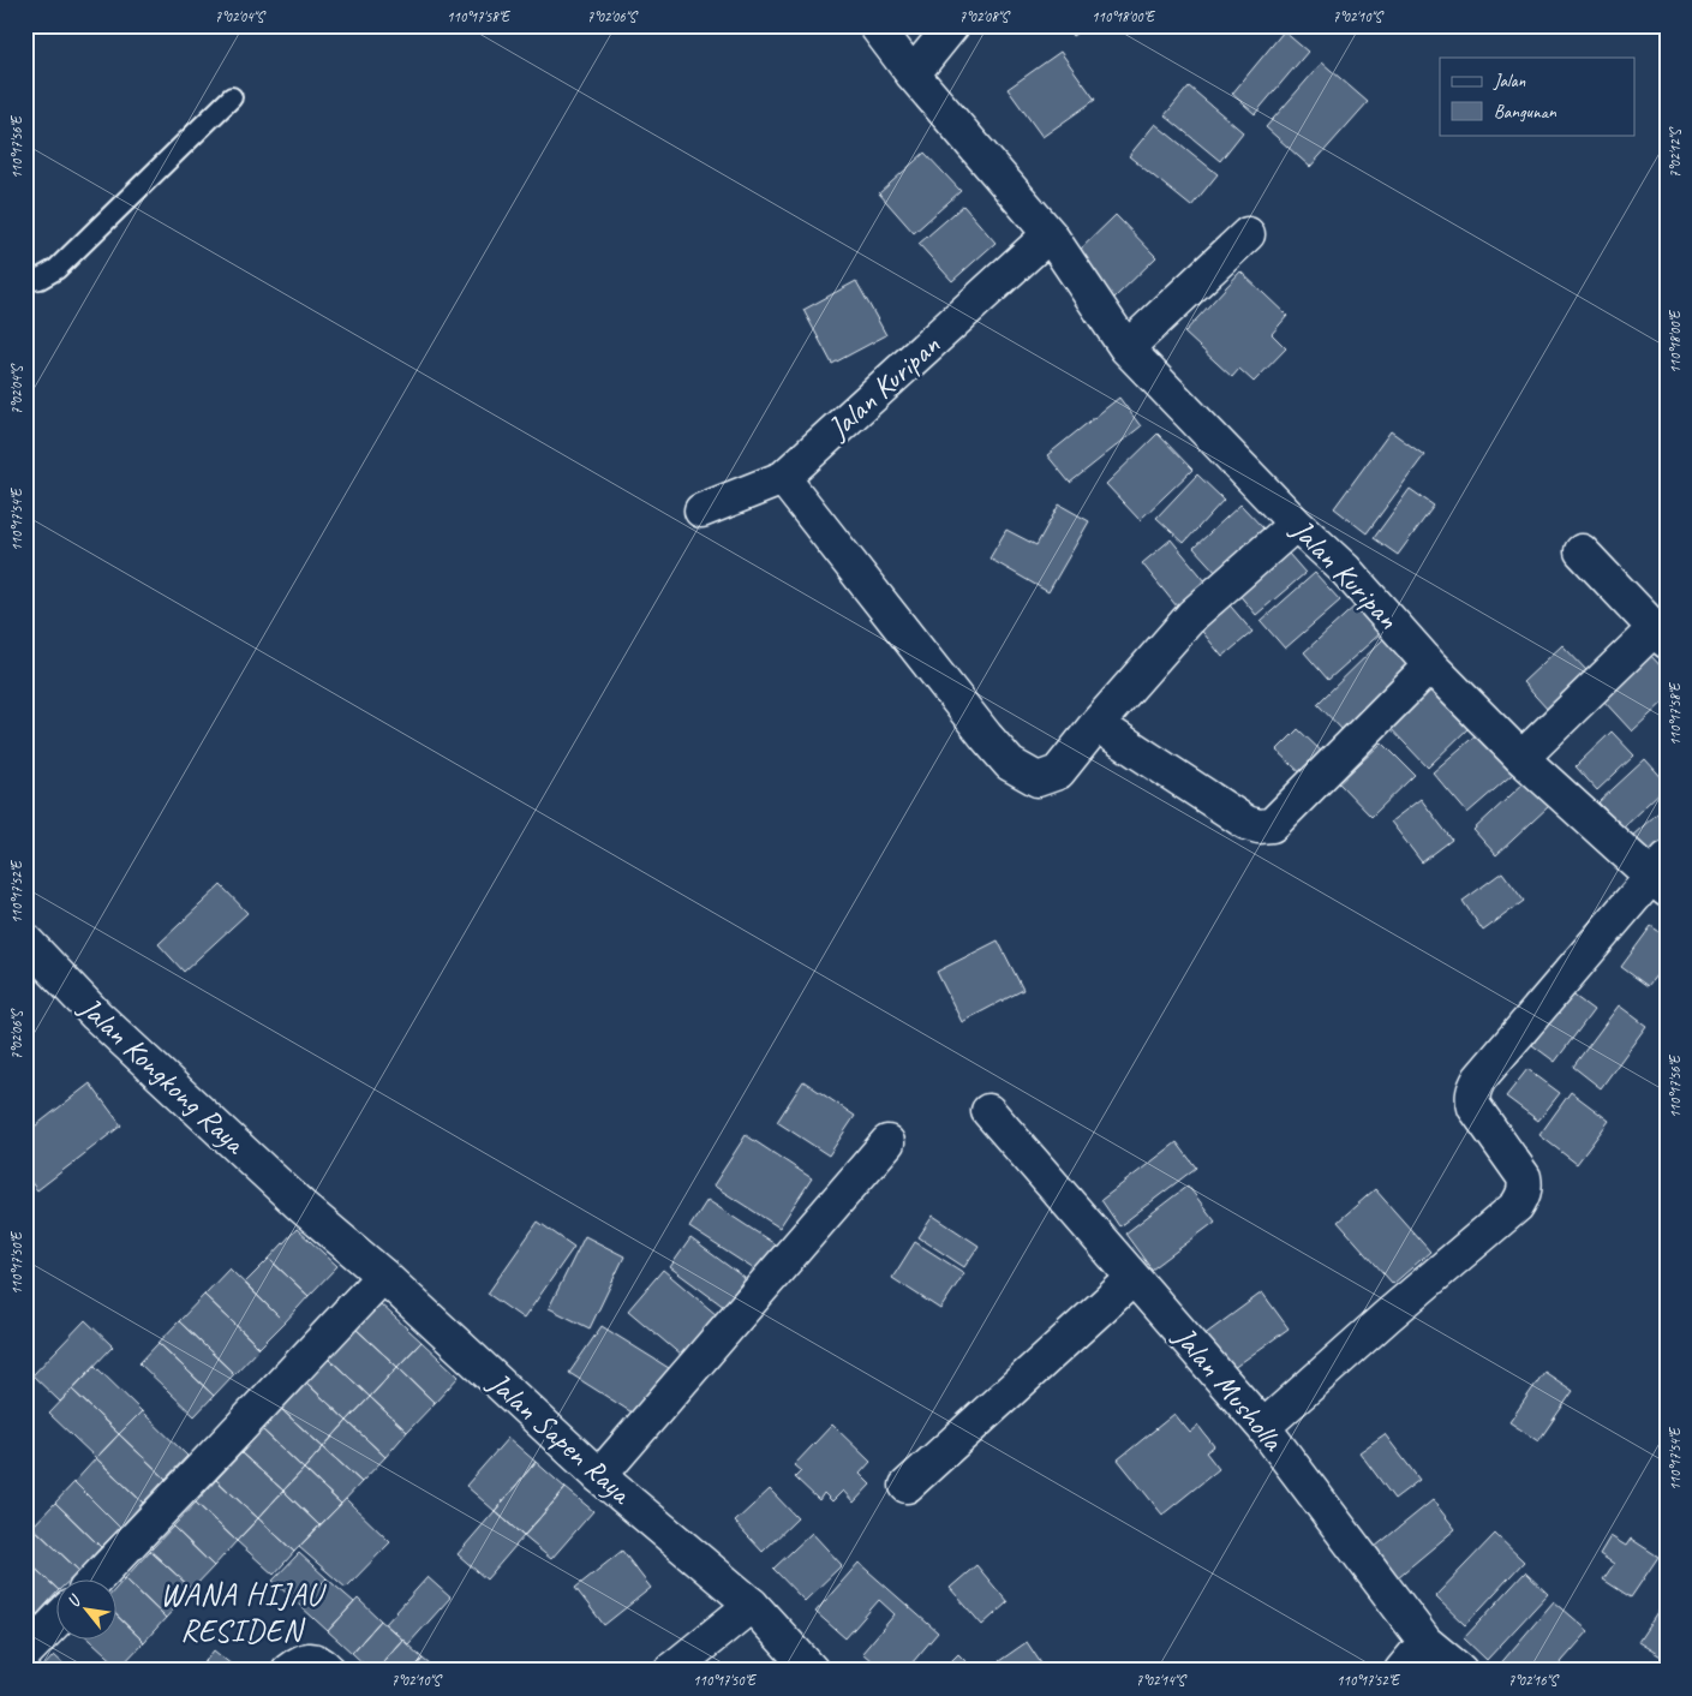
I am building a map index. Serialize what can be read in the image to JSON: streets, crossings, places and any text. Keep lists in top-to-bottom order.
{
  "streets": {
    "street": [
      "Jalan Kuripan",
      "Jalan Kongkong Raya",
      "Jalan Musholla",
      "Jalan Sapen Raya"
    ]
  },
  "crossings": [
    ["Jalan Kongkong Raya", "Jalan Sapen Raya"]
  ],
  "districts": ["WANA HIJAU RESIDEN"],
  "legend": ["Jalan", "Bangunan"],
  "north": "top left",
  "coordinates": [
    "7°02'04\"S",
    "110°17'58\"E",
    "7°02'06\"S",
    "7°02'08\"S",
    "110°18'00\"E",
    "7°02'10\"S",
    "110°17'56\"E",
    "7°02'12\"S",
    "110°17'54\"E",
    "110°17'52\"E",
    "110°17'50\"E",
    "7°02'14\"S",
    "7°02'16\"S"
  ]
}
